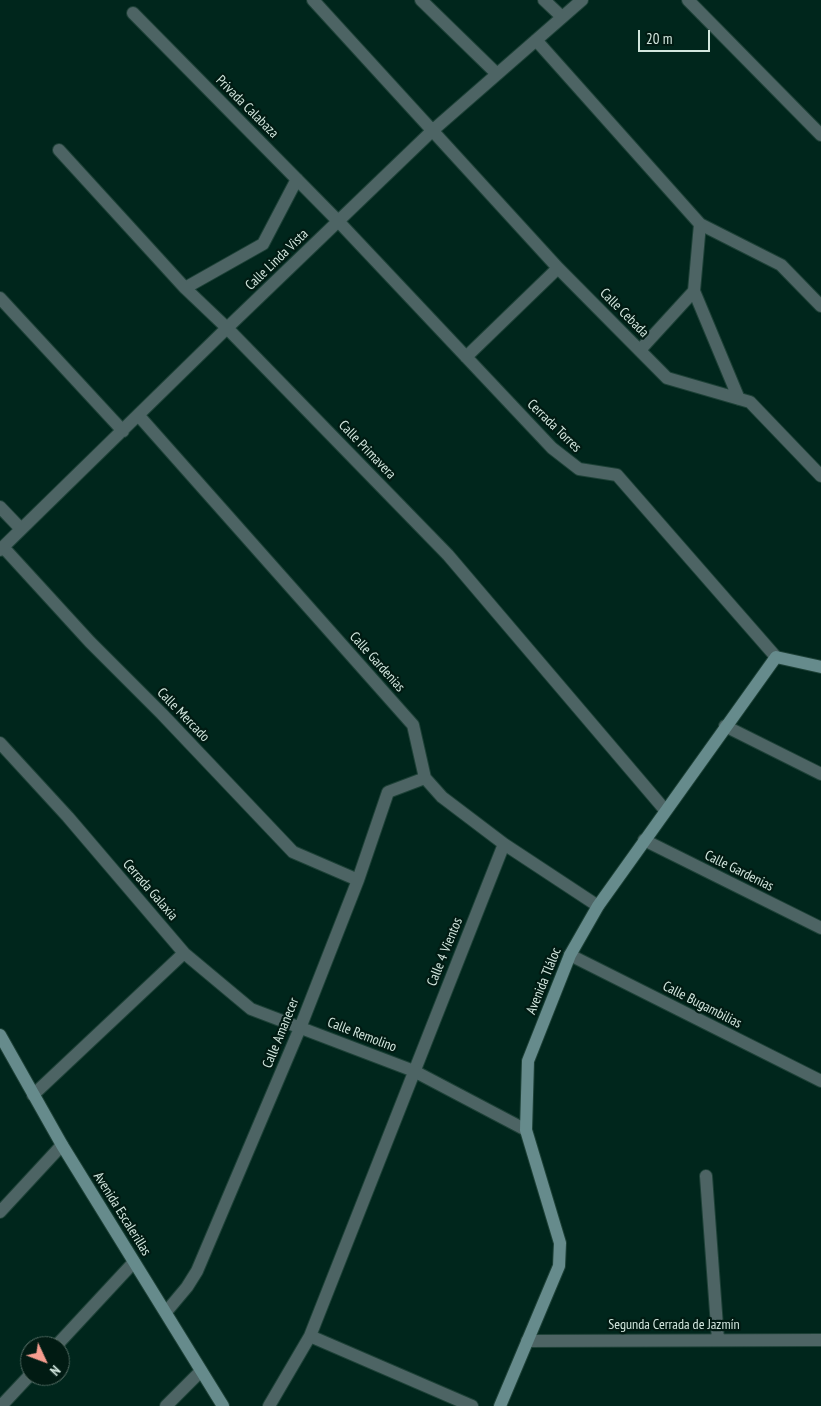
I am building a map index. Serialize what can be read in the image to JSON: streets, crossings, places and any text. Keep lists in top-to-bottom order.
{
  "streets": {
    "main road": ["Avenida Tláloc", "Avenida Escalerillas"],
    "street": [
      "Privada Calabaza",
      "Calle Linda Vista",
      "Calle Cebada",
      "Cerrada Torres",
      "Calle Primavera",
      "Calle Gardenias",
      "Calle Mercado",
      "Cerrada Galaxia",
      "Calle 4 Vientos",
      "Calle Bugambilias",
      "Calle Amanecer",
      "Calle Remolino",
      "Segunda Cerrada de Jazmín"
    ]
  },
  "crossings": [
    ["Privada Calabaza", "Calle Linda Vista"],
    ["Privada Calabaza", "Cerrada Torres"],
    ["Calle Linda Vista", "Calle Cebada"],
    ["Calle Linda Vista", "Cerrada Torres"],
    ["Calle Linda Vista", "Calle Primavera"],
    ["Calle Linda Vista", "Calle Gardenias"],
    ["Calle Linda Vista", "Calle Mercado"],
    ["Cerrada Torres", "Avenida Tláloc"],
    ["Calle Primavera", "Avenida Tláloc"],
    ["Calle Gardenias", "Avenida Tláloc"],
    ["Calle Gardenias", "Calle Amanecer"],
    ["Calle Mercado", "Calle Amanecer"],
    ["Cerrada Galaxia", "Calle Amanecer"],
    ["Cerrada Galaxia", "Calle Remolino"],
    ["Calle 4 Vientos", "Calle Remolino"],
    ["Avenida Tláloc", "Calle Bugambilias"],
    ["Avenida Tláloc", "Calle Remolino"],
    ["Avenida Tláloc", "Segunda Cerrada de Jazmín"],
    ["Calle Amanecer", "Calle Remolino"],
    ["Calle Amanecer", "Avenida Escalerillas"]
  ],
  "scale_bar": "20 m",
  "north": "bottom right"
}
